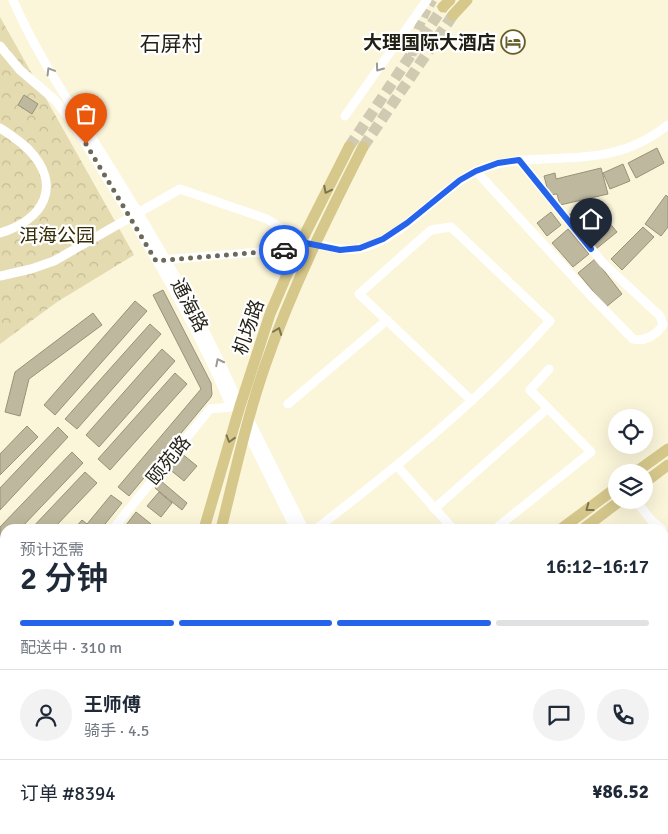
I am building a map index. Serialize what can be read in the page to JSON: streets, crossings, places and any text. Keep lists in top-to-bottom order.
{
  "streets": {
    "main road": ["机场路"],
    "street": ["通海路", "颐苑路"]
  },
  "crossings": [
    ["通海路", "机场路"],
    ["通海路", "颐苑路"],
    ["机场路", "颐苑路"]
  ],
  "districts": ["石屏村"],
  "parks": ["洱海公园"],
  "places": {
    "hotel": ["大理国际大酒店"]
  },
  "page": {
    "heading": ["2 分钟", "预计还需", "16:12–16:17"],
    "panel": [
      "王师傅",
      "骑手 · 4.5",
      "订单 #8394",
      "¥86.52"
    ],
    "bar": "配送中 · 310 m"
  }
}
